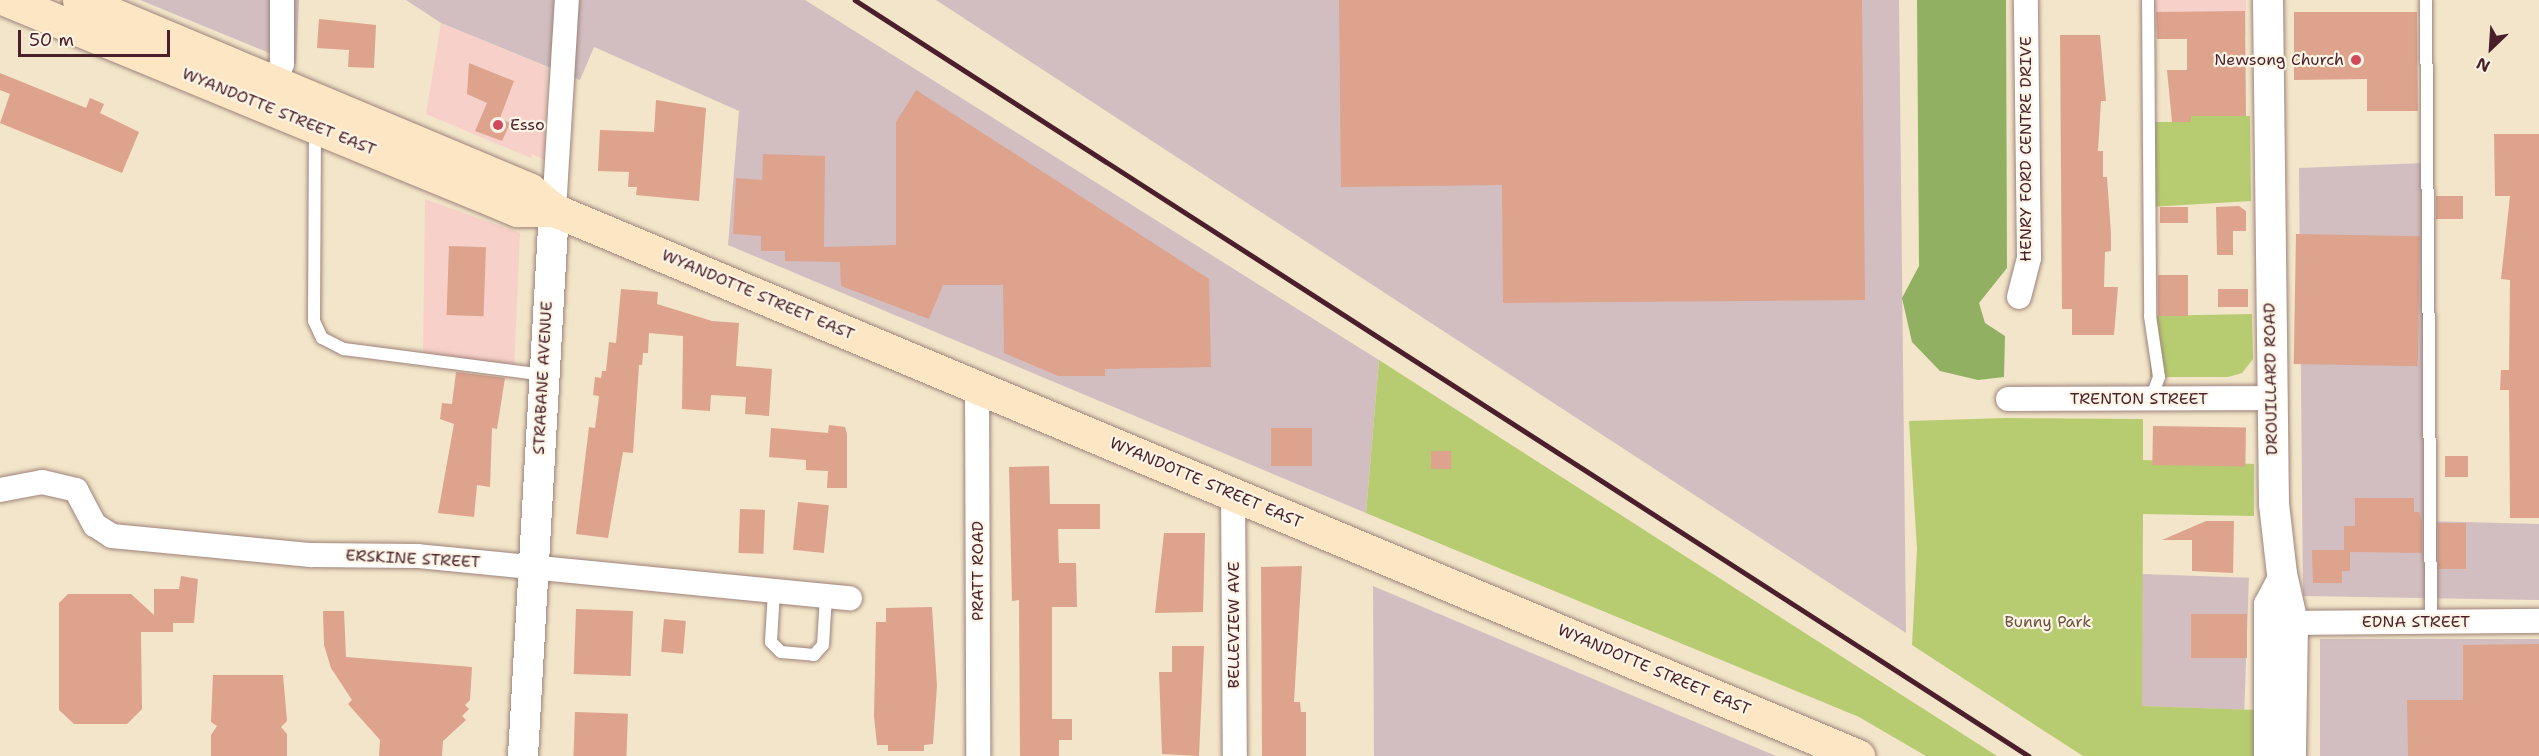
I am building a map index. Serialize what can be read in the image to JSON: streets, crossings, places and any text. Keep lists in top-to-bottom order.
{
  "streets": {
    "main road": ["WYANDOTTE STREET EAST"],
    "street": [
      "HENRY FORD CENTRE DRIVE",
      "STRABANE AVENUE",
      "DROUILLARD ROAD",
      "TRENTON STREET",
      "ERSKINE STREET",
      "PRATT ROAD",
      "EDNA STREET",
      "BELLEVIEW AVE"
    ]
  },
  "crossings": [
    ["WYANDOTTE STREET EAST", "STRABANE AVENUE"],
    ["WYANDOTTE STREET EAST", "PRATT ROAD"],
    ["WYANDOTTE STREET EAST", "BELLEVIEW AVE"],
    ["STRABANE AVENUE", "ERSKINE STREET"],
    ["DROUILLARD ROAD", "TRENTON STREET"],
    ["DROUILLARD ROAD", "EDNA STREET"]
  ],
  "parks": ["Bunny Park"],
  "places": ["Newsong Church", "Esso"],
  "scale_bar": "50 m",
  "north": "bottom left"
}
